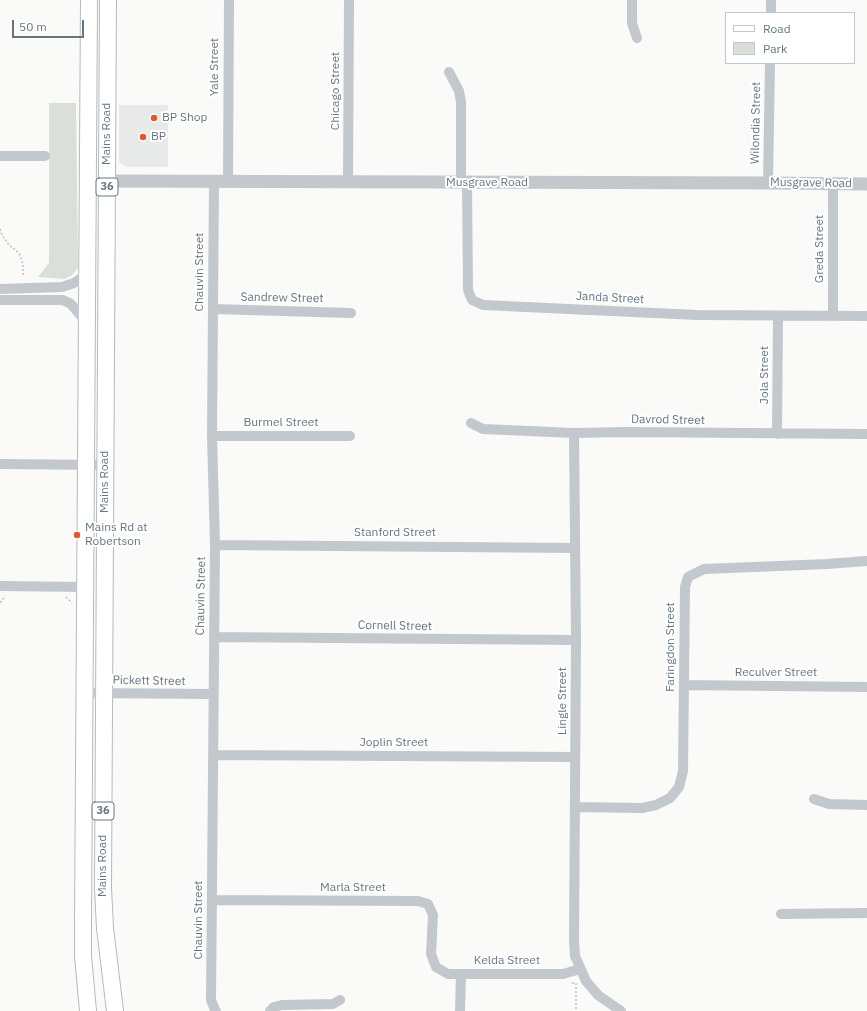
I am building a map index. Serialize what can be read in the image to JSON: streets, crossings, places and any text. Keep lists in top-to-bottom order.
{
  "streets": {
    "main road": ["Mains Road", "36"],
    "street": [
      "Yale Street",
      "Chicago Street",
      "Wilondia Street",
      "Musgrave Road",
      "Greda Street",
      "Chauvin Street",
      "Sandrew Street",
      "Janda Street",
      "Jola Street",
      "Davrod Street",
      "Burmel Street",
      "Stanford Street",
      "Cornell Street",
      "Faringdon Street",
      "Reculver Street",
      "Pickett Street",
      "Lingle Street",
      "Joplin Street",
      "Marla Street",
      "Kelda Street"
    ]
  },
  "crossings": [
    ["Yale Street", "Musgrave Road"],
    ["Chicago Street", "Musgrave Road"],
    ["Wilondia Street", "Musgrave Road"],
    ["Mains Road", "Musgrave Road"],
    ["Mains Road", "Pickett Street"],
    ["Musgrave Road", "Greda Street"],
    ["Musgrave Road", "Chauvin Street"],
    ["Musgrave Road", "Janda Street"],
    ["Greda Street", "Janda Street"],
    ["Chauvin Street", "Sandrew Street"],
    ["Chauvin Street", "Burmel Street"],
    ["Chauvin Street", "Stanford Street"],
    ["Chauvin Street", "Cornell Street"],
    ["Chauvin Street", "Pickett Street"],
    ["Chauvin Street", "Joplin Street"],
    ["Chauvin Street", "Marla Street"],
    ["Janda Street", "Jola Street"],
    ["Jola Street", "Davrod Street"],
    ["Davrod Street", "Lingle Street"],
    ["Stanford Street", "Lingle Street"],
    ["Cornell Street", "Lingle Street"],
    ["Faringdon Street", "Reculver Street"],
    ["Faringdon Street", "Lingle Street"],
    ["Lingle Street", "Joplin Street"],
    ["Lingle Street", "Kelda Street"],
    ["Marla Street", "Kelda Street"]
  ],
  "places": ["BP Shop", "BP", "Mains Rd at Robertson"],
  "legend": ["Road", "Park"],
  "scale_bar": "50 m"
}
